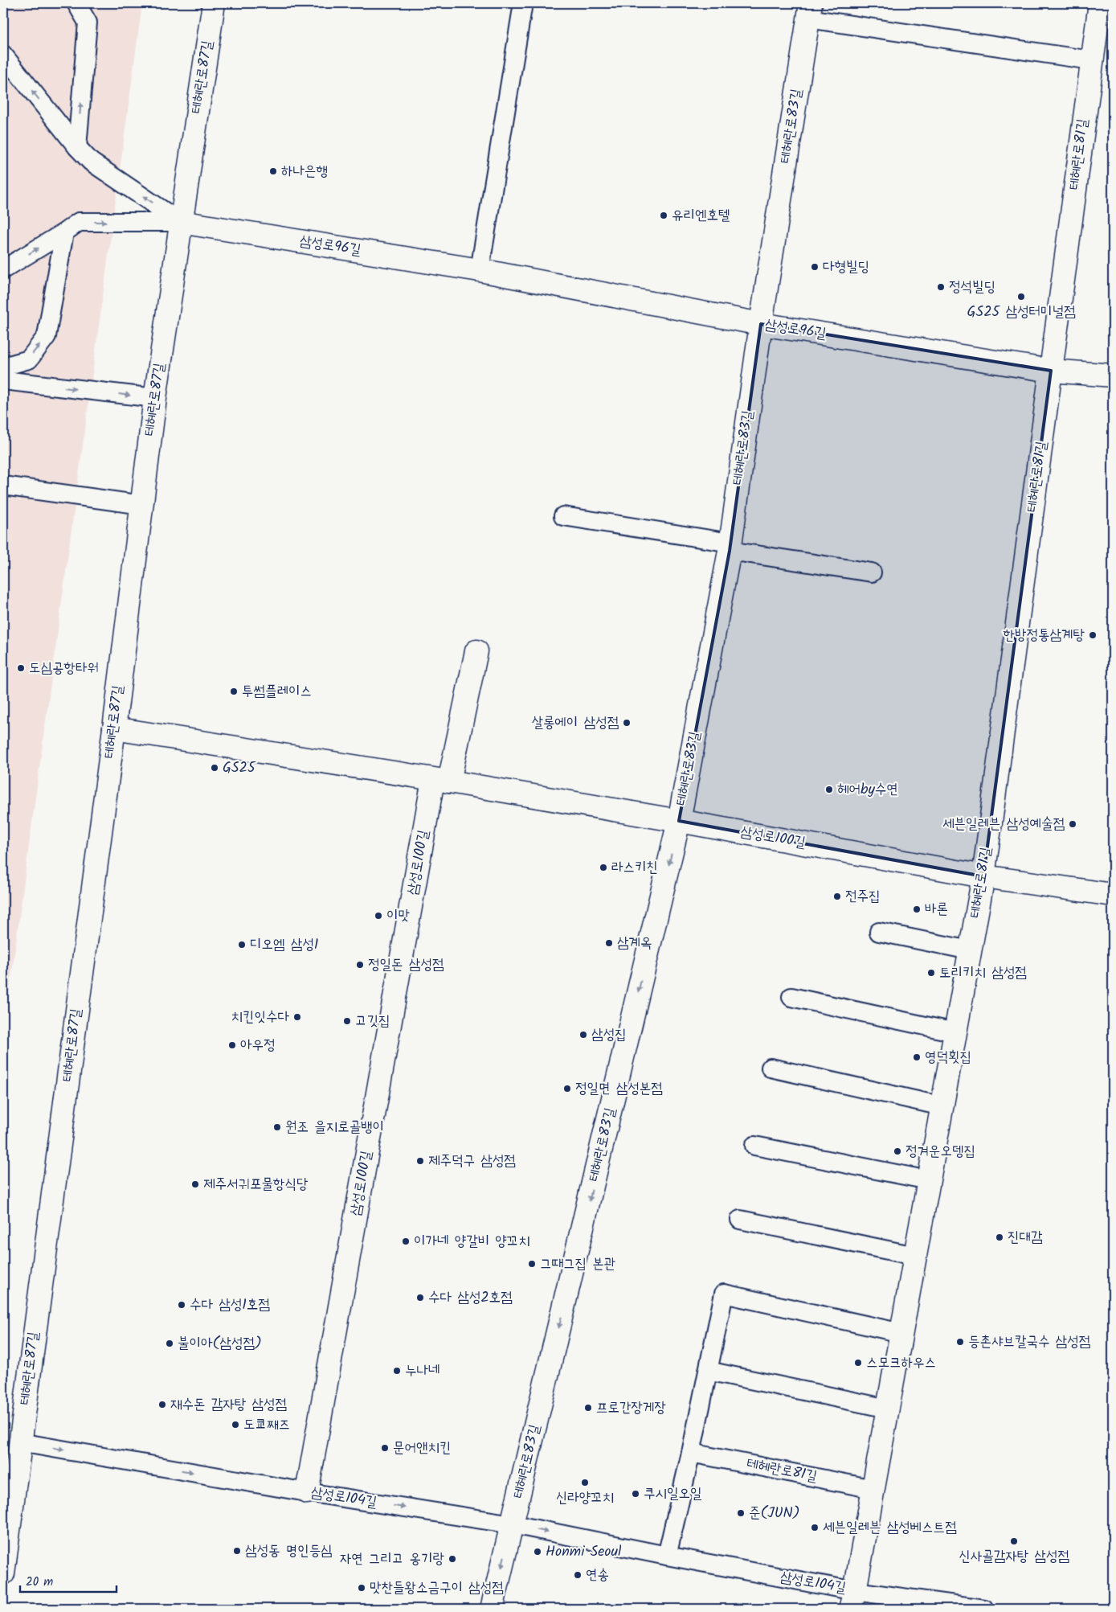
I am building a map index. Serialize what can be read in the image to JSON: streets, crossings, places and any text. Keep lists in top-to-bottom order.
{
  "streets": {
    "street": [
      "테헤란로87길",
      "테헤란로83길",
      "테헤란로81길",
      "삼성로96길",
      "삼성로100길"
    ],
    "lane": ["삼성로104길"]
  },
  "crossings": [
    ["테헤란로87길", "삼성로96길"],
    ["테헤란로87길", "삼성로100길"],
    ["테헤란로87길", "삼성로104길"],
    ["테헤란로83길", "삼성로96길"],
    ["테헤란로83길", "삼성로100길"],
    ["테헤란로83길", "삼성로104길"],
    ["테헤란로81길", "삼성로96길"],
    ["테헤란로81길", "삼성로100길"],
    ["테헤란로81길", "삼성로104길"],
    ["삼성로100길", "삼성로104길"]
  ],
  "one_way": ["테헤란로83길", "삼성로104길"],
  "places": [
    "하나은행",
    "유리엔호텔",
    "다형빌딩",
    "정석빌딩",
    "GS25 삼성터미널점",
    "한방정통삼계탕",
    "도심공항타워",
    "투썸플레이스",
    "살롱에이 삼성점",
    "GS25",
    "헤어by수연",
    "세븐일레븐 삼성예술점",
    "라스키친",
    "전주집",
    "바론",
    "이맛",
    "삼계옥",
    "디오엠 삼성1",
    "정일돈 삼성점",
    "토리키치 삼성점",
    "치킨잇수다",
    "고깃집",
    "삼성집",
    "아우정",
    "영덕횟집",
    "정일면 삼성본점",
    "원조 을지로골뱅이",
    "정겨운오뎅집",
    "제주덕구 삼성점",
    "제주서귀포물항식당",
    "진대감",
    "이가네 양갈비 양꼬치",
    "그때그집 본관",
    "수다 삼성2호점",
    "수다 삼성1호점",
    "등촌샤브칼국수 삼성점",
    "불이아(삼성점)",
    "스모크하우스",
    "누나네",
    "재수돈 감자탕 삼성점",
    "프로간장게장",
    "도쿄째즈",
    "문어앤치킨",
    "신라양꼬치",
    "쿠시일오일",
    "준(JUN)",
    "세븐일레븐 삼성베스트점",
    "신사골감자탕 삼성점",
    "삼성동 명인등심",
    "Honmi Seoul",
    "자연 그리고 옹기랑",
    "연송",
    "맛찬들왕소금구이 삼성점"
  ],
  "scale_bar": "20 m"
}
